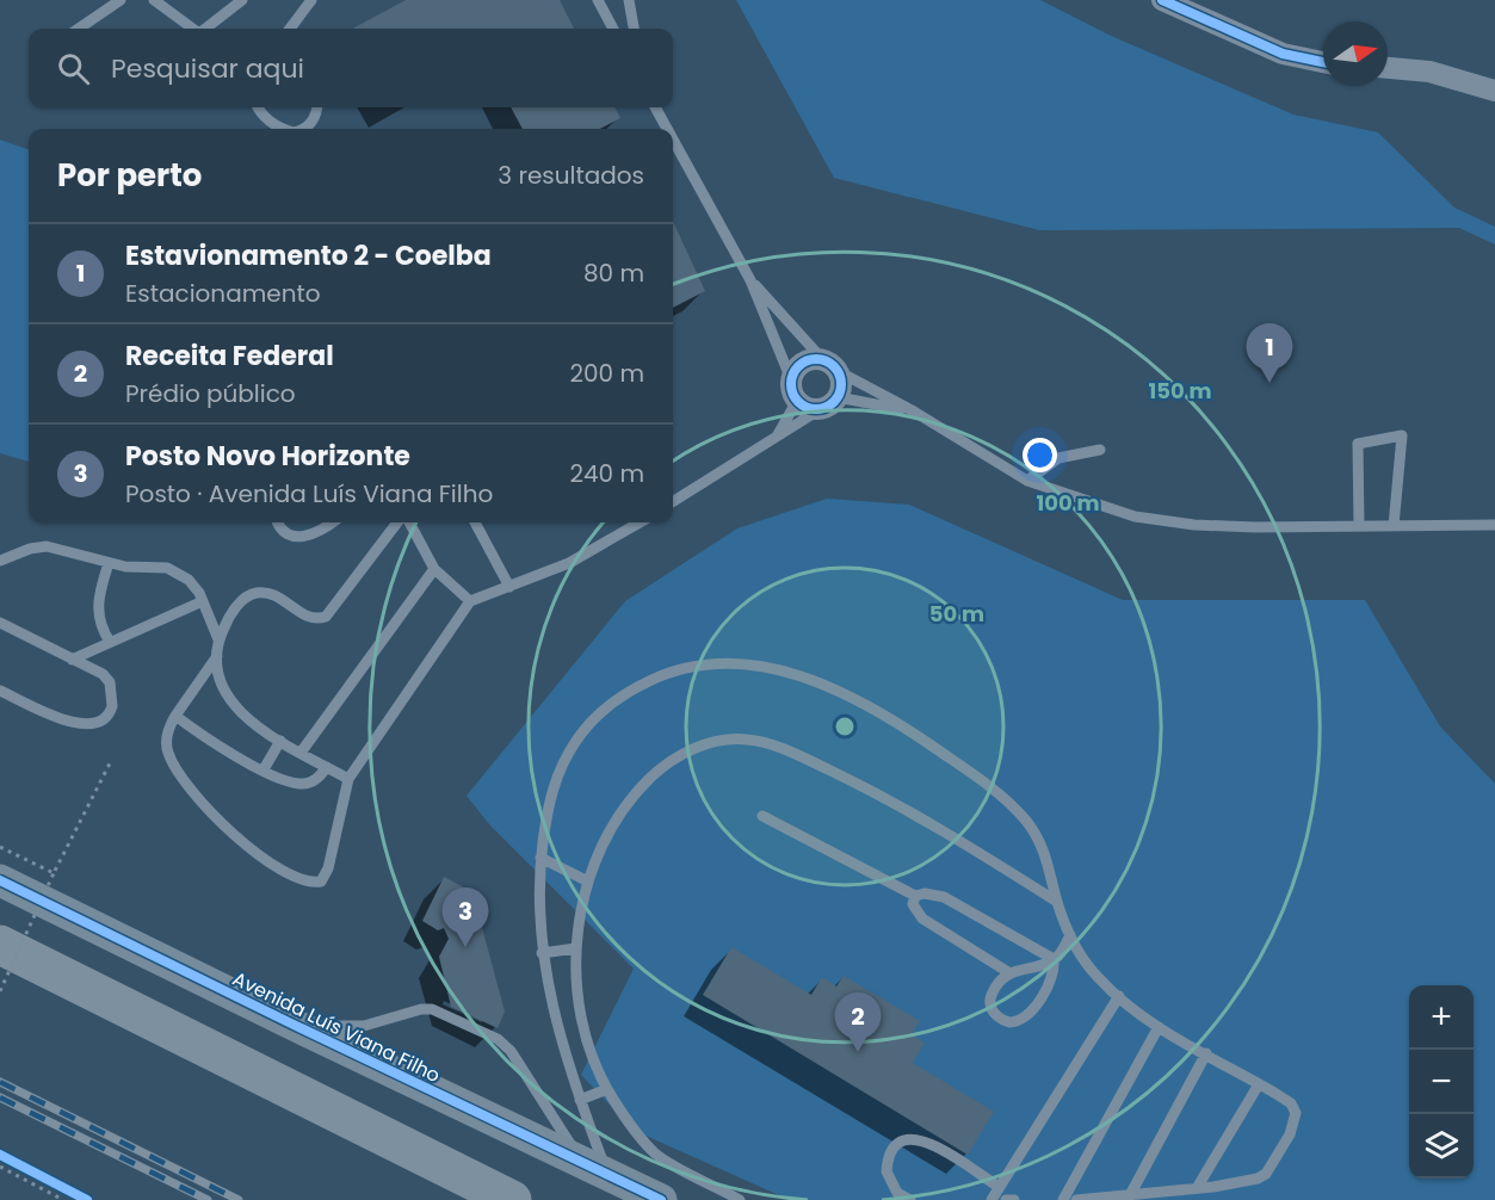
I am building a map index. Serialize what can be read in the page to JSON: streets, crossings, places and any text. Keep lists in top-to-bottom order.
{
  "streets": {
    "main road": ["Avenida Luís Viana Filho"]
  },
  "north": "right",
  "page": {
    "search": "Pesquisar aqui",
    "heading": ["Por perto", "3 resultados"],
    "list": [
      {
        "mark": "1",
        "name": "Estavionamento 2 - Coelba",
        "note": "Estacionamento",
        "value": "80 m"
      },
      {
        "mark": "2",
        "name": "Receita Federal",
        "note": "Prédio público",
        "value": "200 m"
      },
      {
        "mark": "3",
        "name": "Posto Novo Horizonte",
        "note": "Posto · Avenida Luís Viana Filho",
        "value": "240 m"
      }
    ],
    "pins": ["1", "3", "2"],
    "map_buttons": ["+", "−"]
  },
  "rings": ["150 m", "100 m", "50 m"]
}
